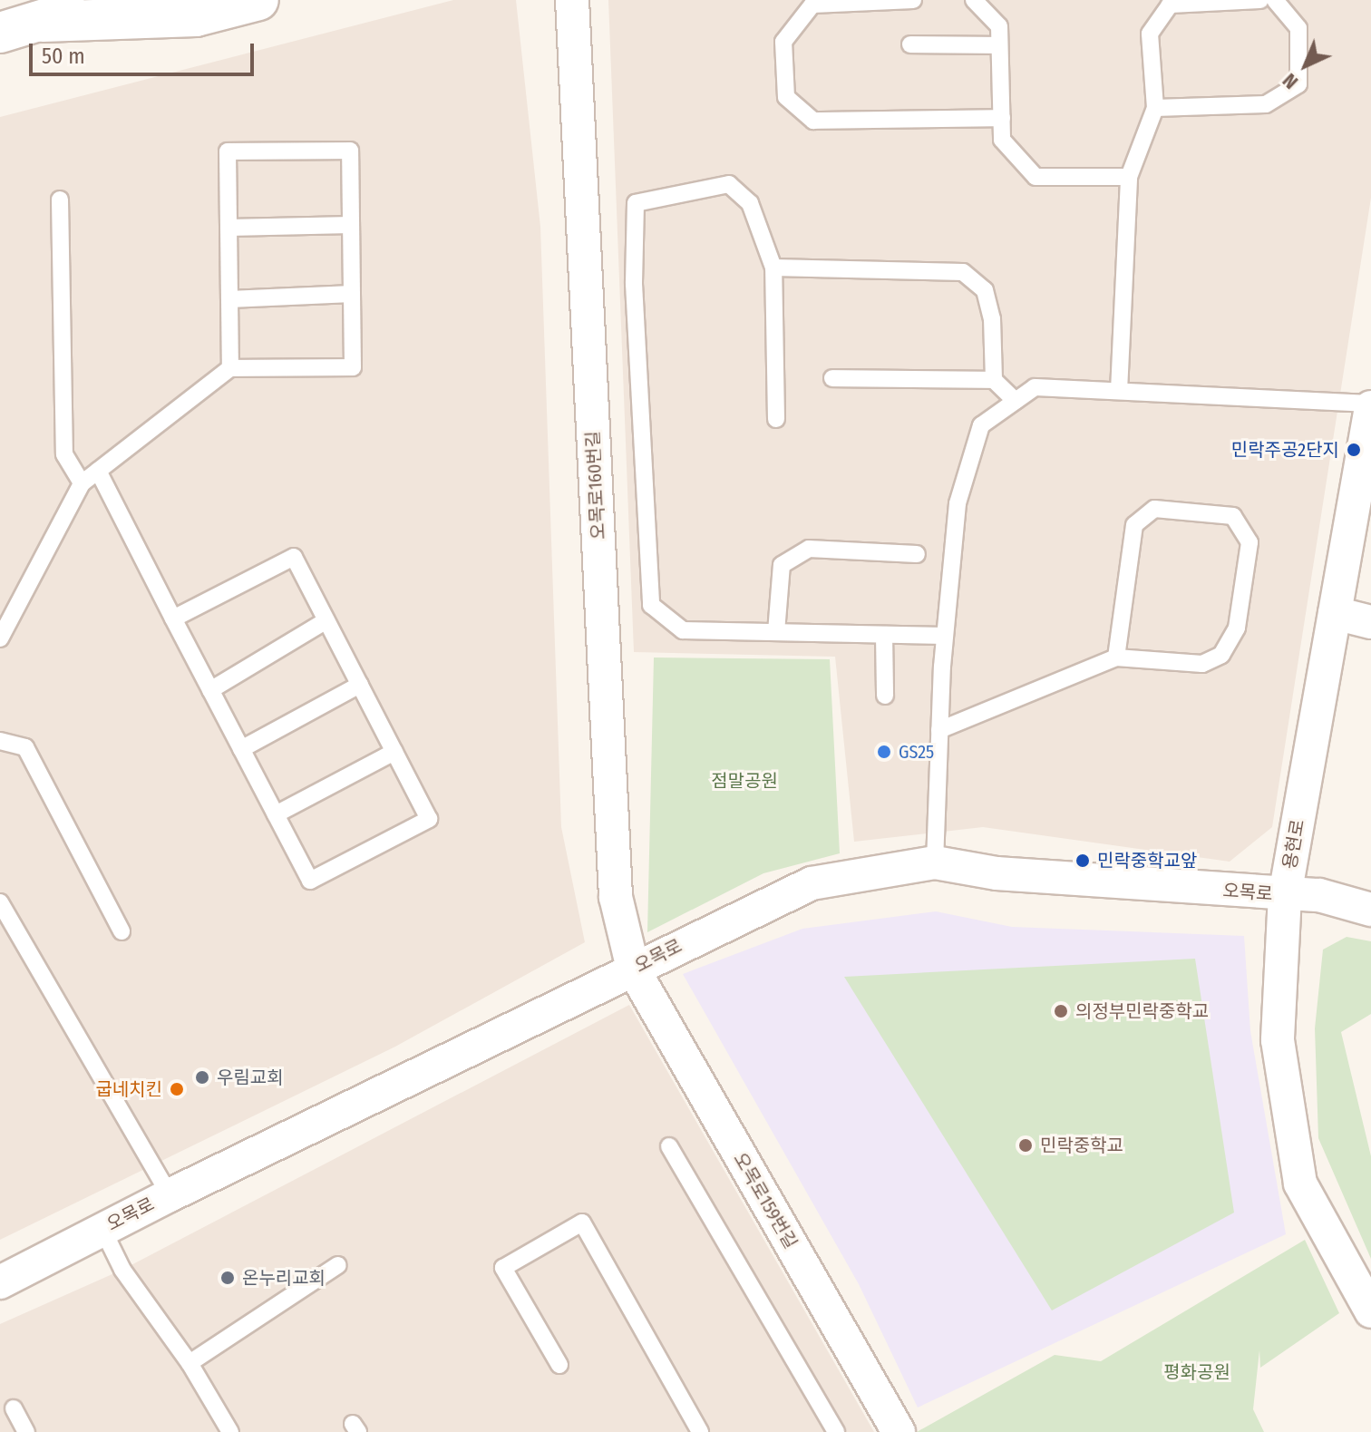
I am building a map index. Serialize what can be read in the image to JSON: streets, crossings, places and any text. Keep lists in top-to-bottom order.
{
  "streets": {
    "street": [
      "오목로160번길",
      "용현로",
      "오목로",
      "오목로159번길"
    ]
  },
  "crossings": [
    ["오목로160번길", "오목로"],
    ["오목로160번길", "오목로159번길"],
    ["용현로", "오목로"],
    ["오목로", "오목로159번길"]
  ],
  "parks": ["점말공원", "평화공원"],
  "places": [
    "민락주공2단지",
    "GS25",
    "민락중학교앞",
    "의정부민락중학교",
    "우림교회",
    "굽네치킨",
    "민락중학교",
    "온누리교회"
  ],
  "scale_bar": "50 m",
  "north": "bottom left"
}
